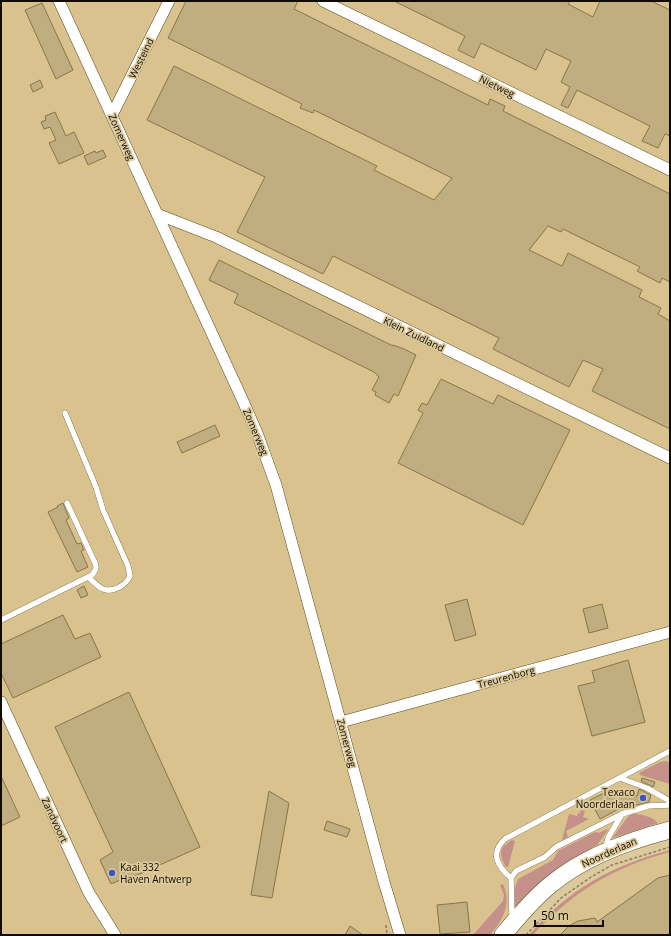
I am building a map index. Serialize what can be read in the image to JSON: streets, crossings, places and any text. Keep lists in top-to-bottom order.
{
  "streets": {
    "main road": ["Noorderlaan"],
    "street": [
      "Westeind",
      "Nietweg",
      "Zomerweg",
      "Klein Zuidland",
      "Treurenborg",
      "Zandvoort"
    ]
  },
  "crossings": [
    ["Westeind", "Zomerweg"],
    ["Zomerweg", "Klein Zuidland"],
    ["Zomerweg", "Treurenborg"]
  ],
  "places": ["Texaco Noorderlaan", "Kaai 332 Haven Antwerp"],
  "scale_bar": "50 m"
}
